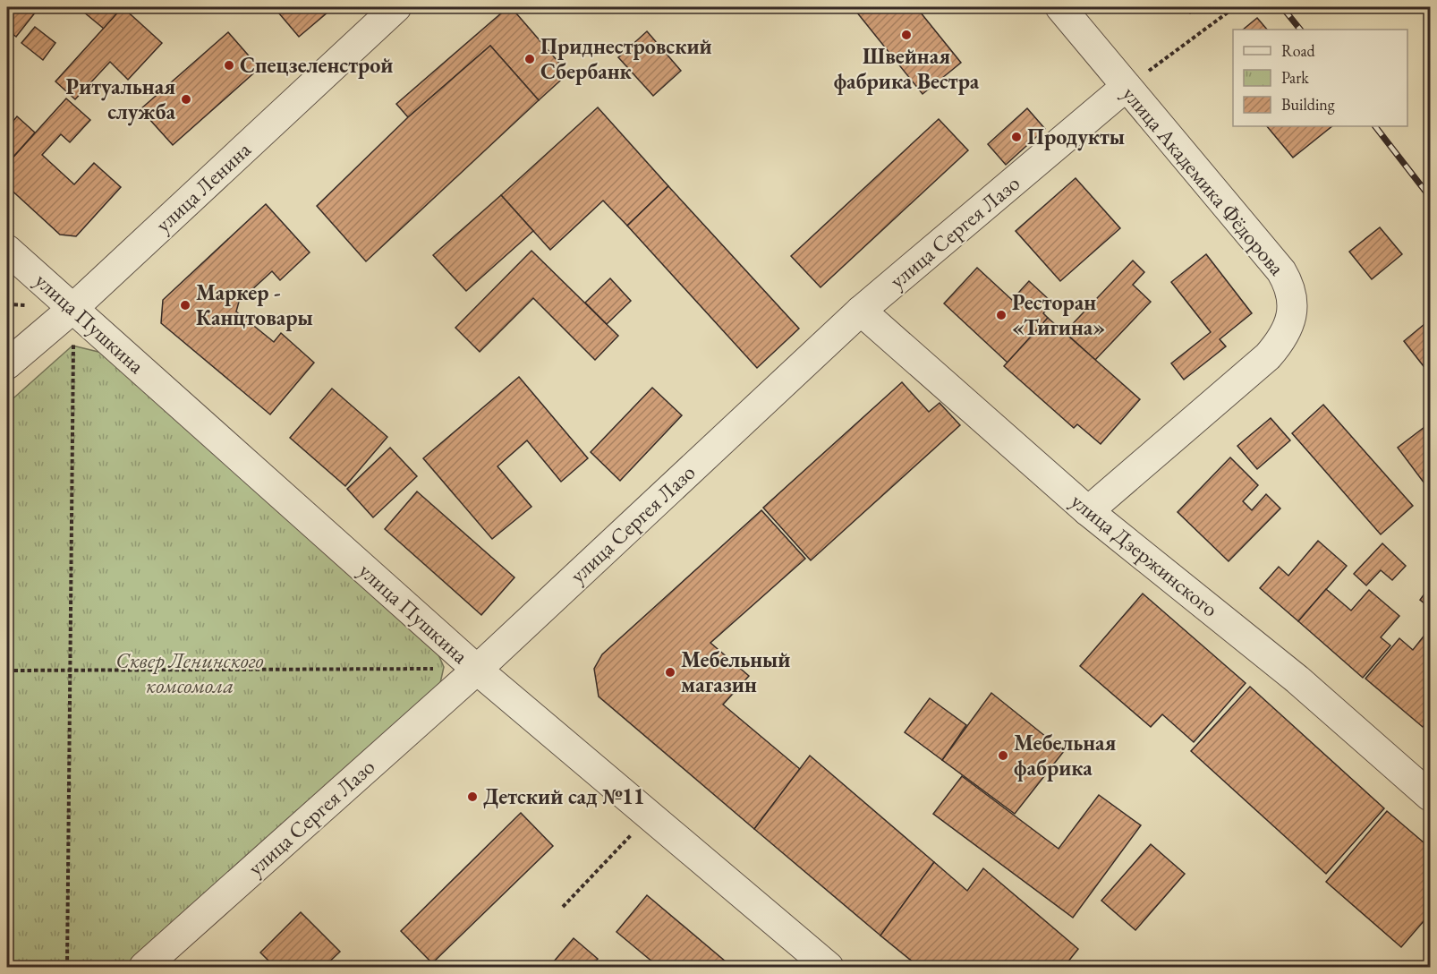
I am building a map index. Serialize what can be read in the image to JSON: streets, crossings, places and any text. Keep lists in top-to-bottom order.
{
  "streets": {
    "street": [
      "улица Академика Фёдорова",
      "улица Ленина",
      "улица Сергея Лазо",
      "улица Пушкина",
      "улица Дзержинского"
    ]
  },
  "crossings": [
    ["улица Академика Фёдорова", "улица Сергея Лазо"],
    ["улица Академика Фёдорова", "улица Дзержинского"],
    ["улица Ленина", "улица Пушкина"],
    ["улица Сергея Лазо", "улица Пушкина"],
    ["улица Сергея Лазо", "улица Дзержинского"]
  ],
  "parks": ["Сквер Ленинского комсомола"],
  "places": [
    "Швейная фабрика Вестра",
    "Приднестровский Сбербанк",
    "Спецзеленстрой",
    "Ритуальная служба",
    "Продукты",
    "Маркер - Канцтовары",
    "Ресторан «Тигина»",
    "Мебельный магазин",
    "Мебельная фабрика",
    "Детский сад №11"
  ],
  "legend": ["Road", "Park", "Building"]
}
